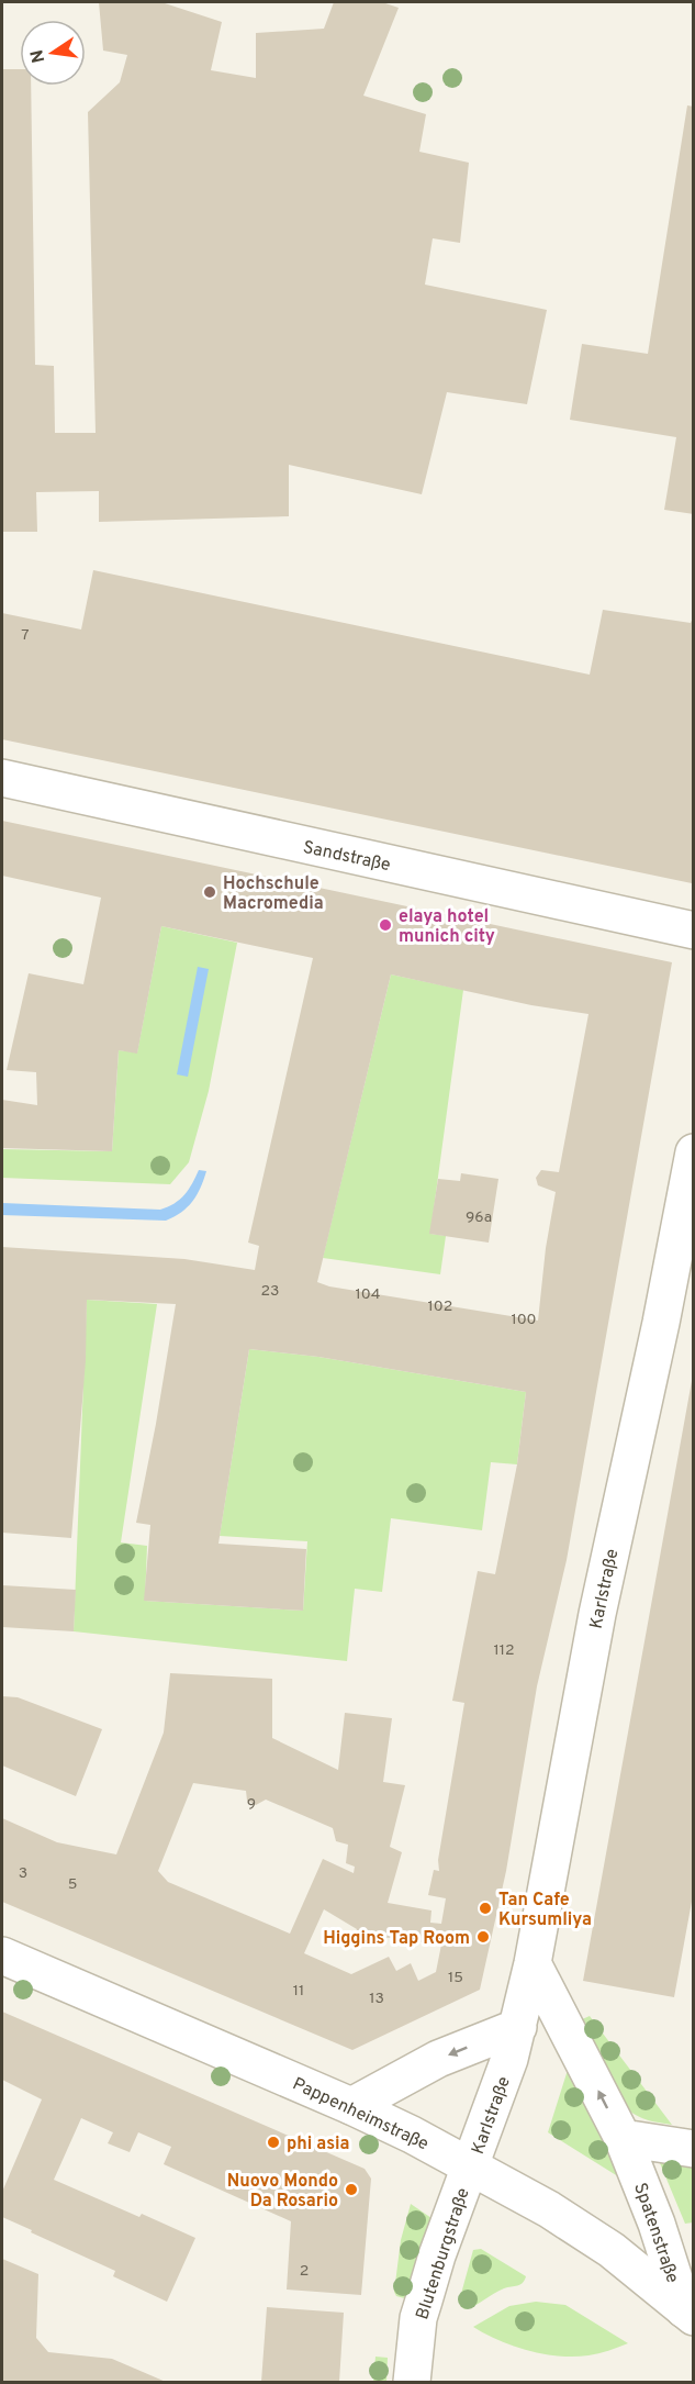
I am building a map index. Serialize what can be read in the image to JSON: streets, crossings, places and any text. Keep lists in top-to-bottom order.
{
  "streets": {
    "street": [
      "Sandstraße",
      "Karlstraße",
      "Pappenheimstraße",
      "Spatenstraße",
      "Blutenburgstraße"
    ]
  },
  "crossings": [
    ["Karlstraße", "Pappenheimstraße"],
    ["Karlstraße", "Spatenstraße"],
    ["Karlstraße", "Blutenburgstraße"],
    ["Pappenheimstraße", "Spatenstraße"],
    ["Pappenheimstraße", "Blutenburgstraße"]
  ],
  "one_way": ["Spatenstraße"],
  "places": [
    "Hochschule Macromedia",
    "elaya hotel munich city",
    "Tan Cafe Kursumliya",
    "Higgins Tap Room",
    "phi asia",
    "Nuovo Mondo Da Rosario"
  ],
  "house_numbers": [
    "7",
    "96a",
    "23",
    "104",
    "102",
    "100",
    "112",
    "9",
    "3",
    "5",
    "15",
    "11",
    "13",
    "2"
  ],
  "north": "left"
}
